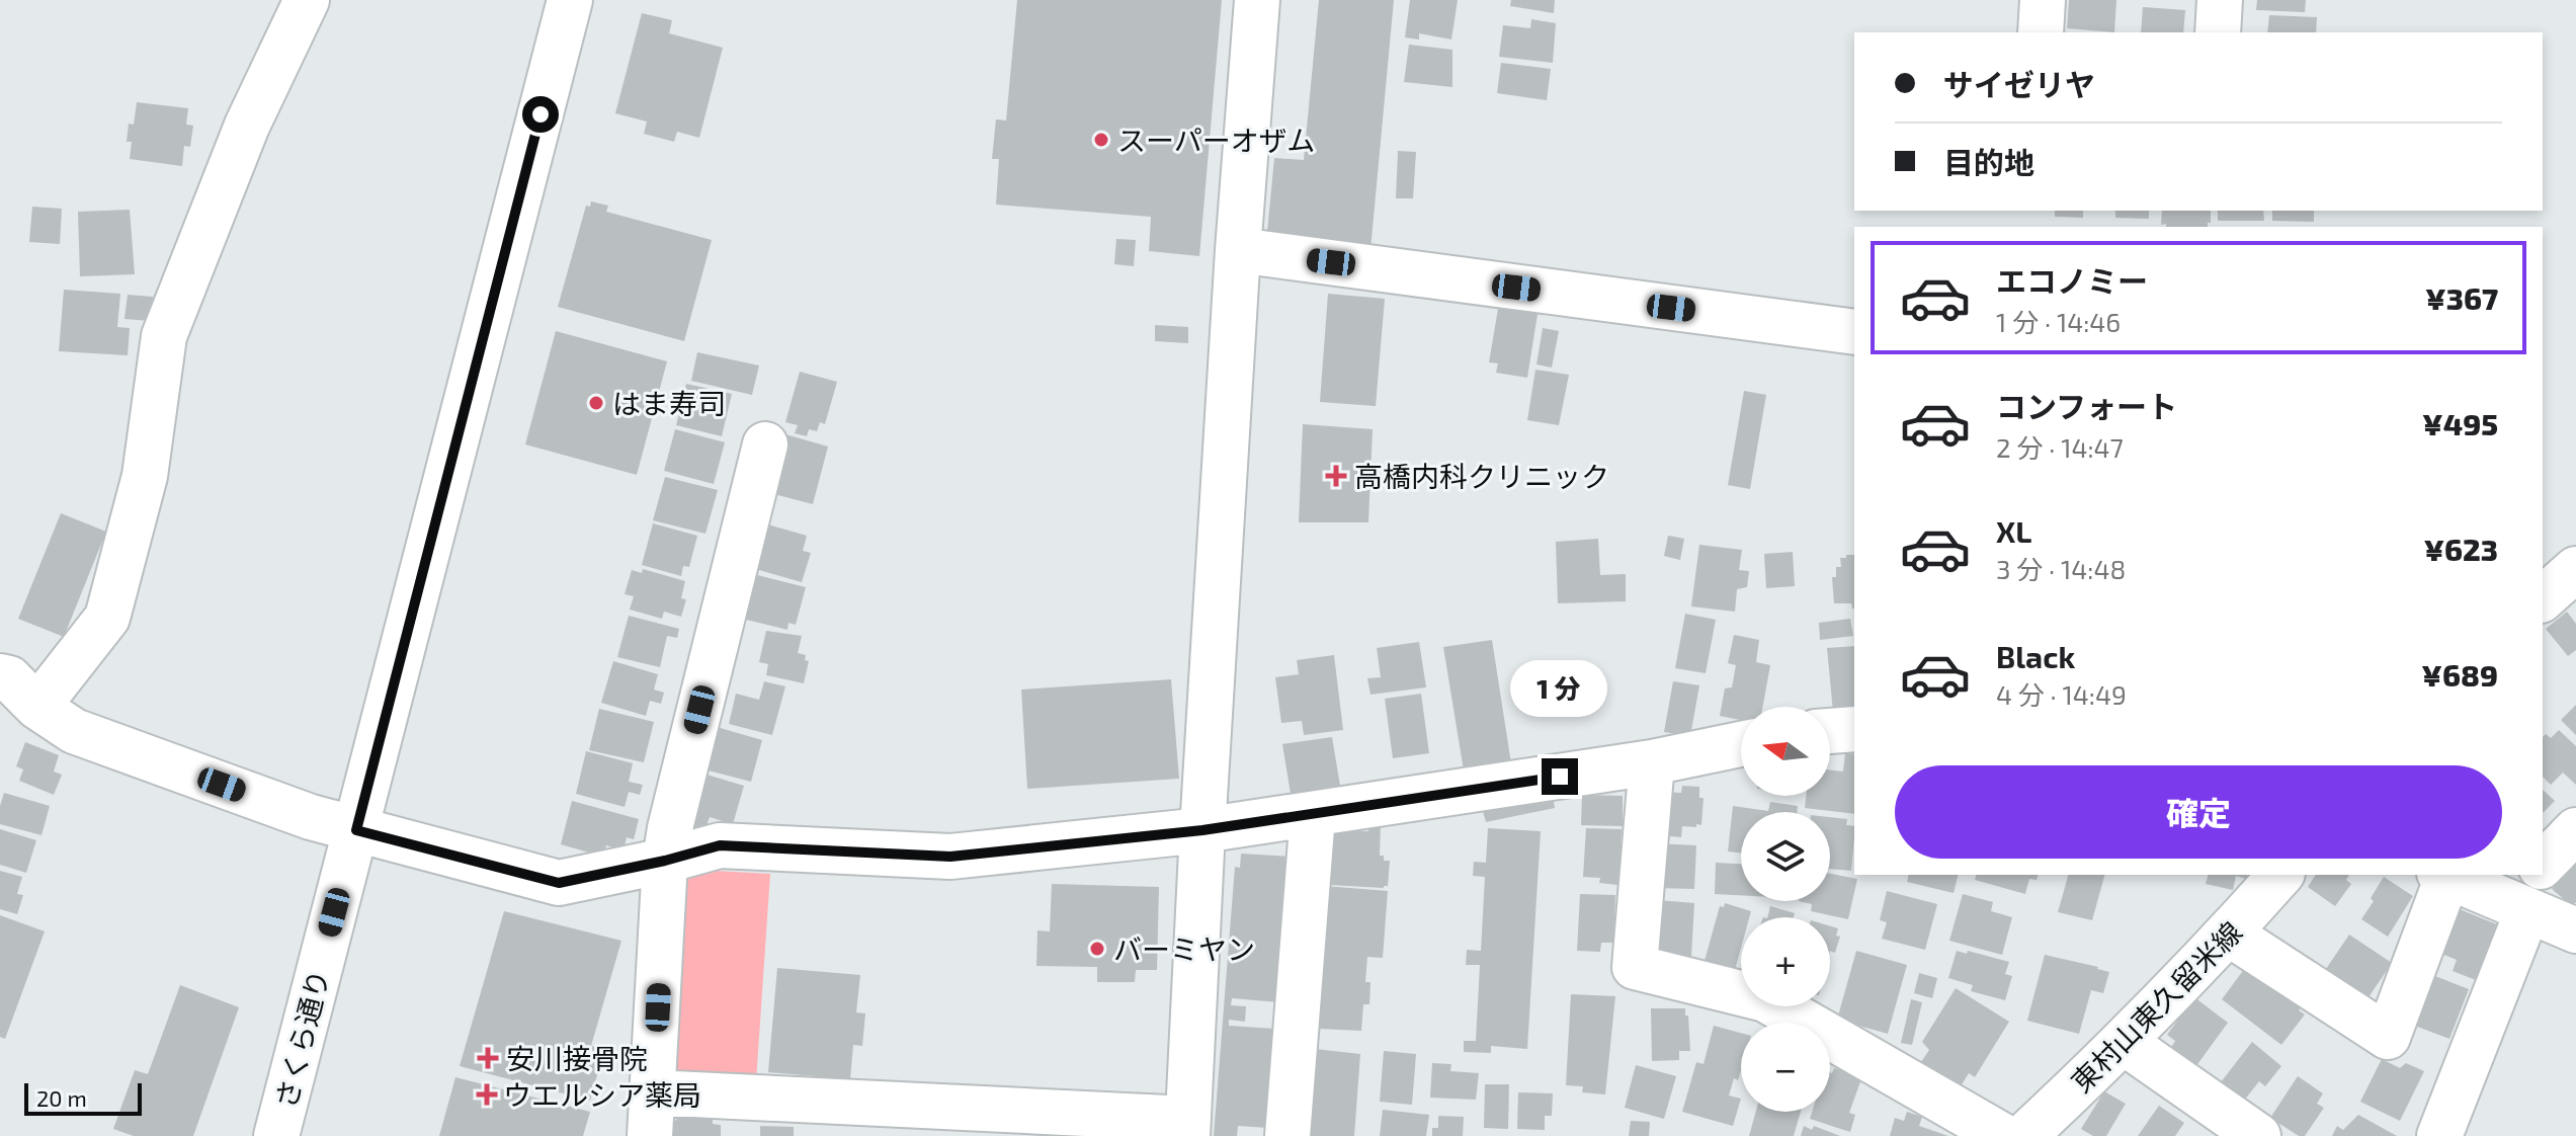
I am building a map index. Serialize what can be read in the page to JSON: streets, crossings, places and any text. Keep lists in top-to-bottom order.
{
  "streets": {
    "street": ["東村山東久留米線", "さくら通り"]
  },
  "places": {
    "other": ["スーパーオザム", "はま寿司", "バーミヤン"],
    "health": ["高橋内科クリニック", "安川接骨院", "ウエルシア薬局"]
  },
  "scale_bar": "20 m",
  "north": "left",
  "page": {
    "banner": ["サイゼリヤ", "目的地"],
    "list": [
      {
        "name": "エコノミー",
        "note": "1 分 · 14:46",
        "value": "¥367"
      },
      {
        "name": "コンフォート",
        "note": "2 分 · 14:47",
        "value": "¥495"
      },
      {
        "name": "XL",
        "note": "3 分 · 14:48",
        "value": "¥623"
      },
      {
        "name": "Black",
        "note": "4 分 · 14:49",
        "value": "¥689"
      }
    ],
    "bubble": "1 分",
    "map_buttons": ["+", "−"],
    "buttons": "確定",
    "scale": "20 m"
  }
}
